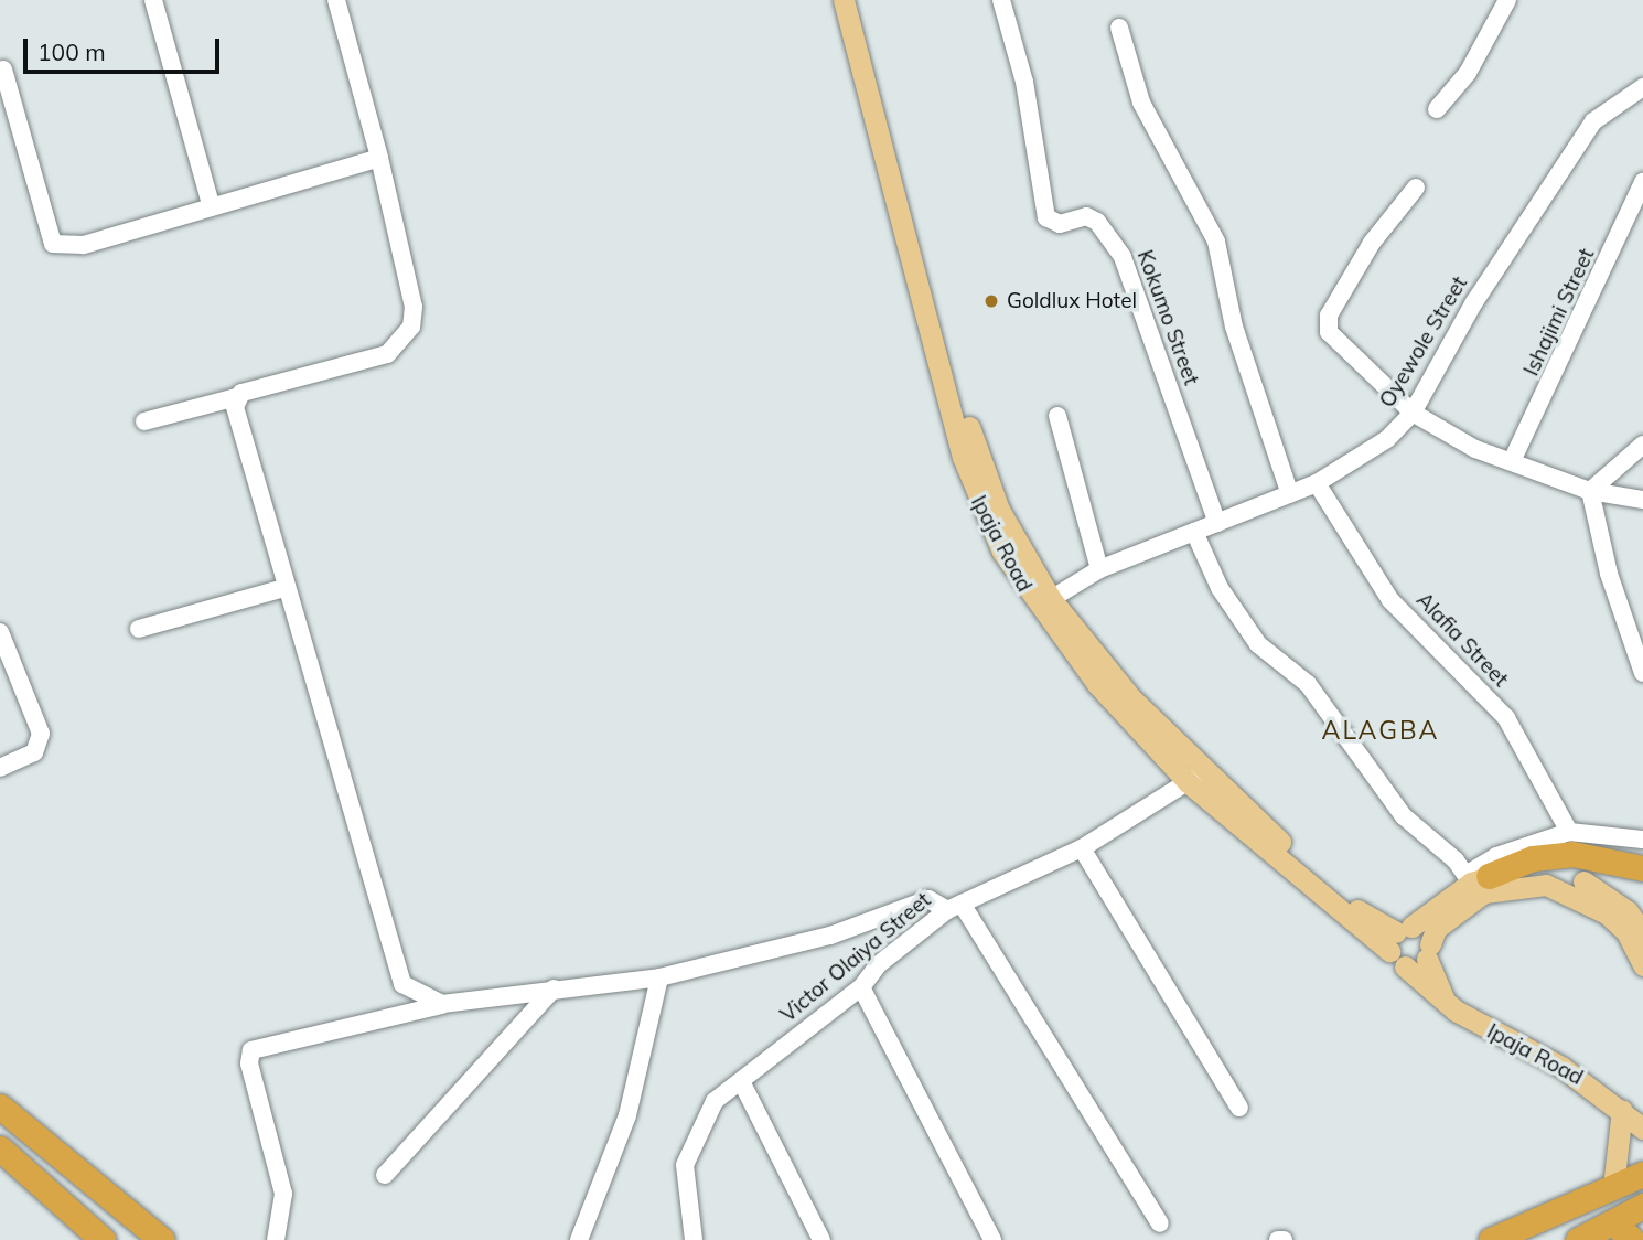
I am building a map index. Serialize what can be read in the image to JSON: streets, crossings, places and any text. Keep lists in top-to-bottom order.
{
  "streets": {
    "main road": ["Ipaja Road"],
    "street": [
      "Ishajimi Street",
      "Kokumo Street",
      "Oyewole Street",
      "Alafia Street",
      "Victor Olaiya Street"
    ]
  },
  "crossings": [
    ["Kokumo Street", "Oyewole Street"],
    ["Oyewole Street", "Ipaja Road"],
    ["Oyewole Street", "Alafia Street"],
    ["Ipaja Road", "Victor Olaiya Street"]
  ],
  "districts": ["ALAGBA"],
  "places": ["Goldlux Hotel"],
  "scale_bar": "100 m"
}
